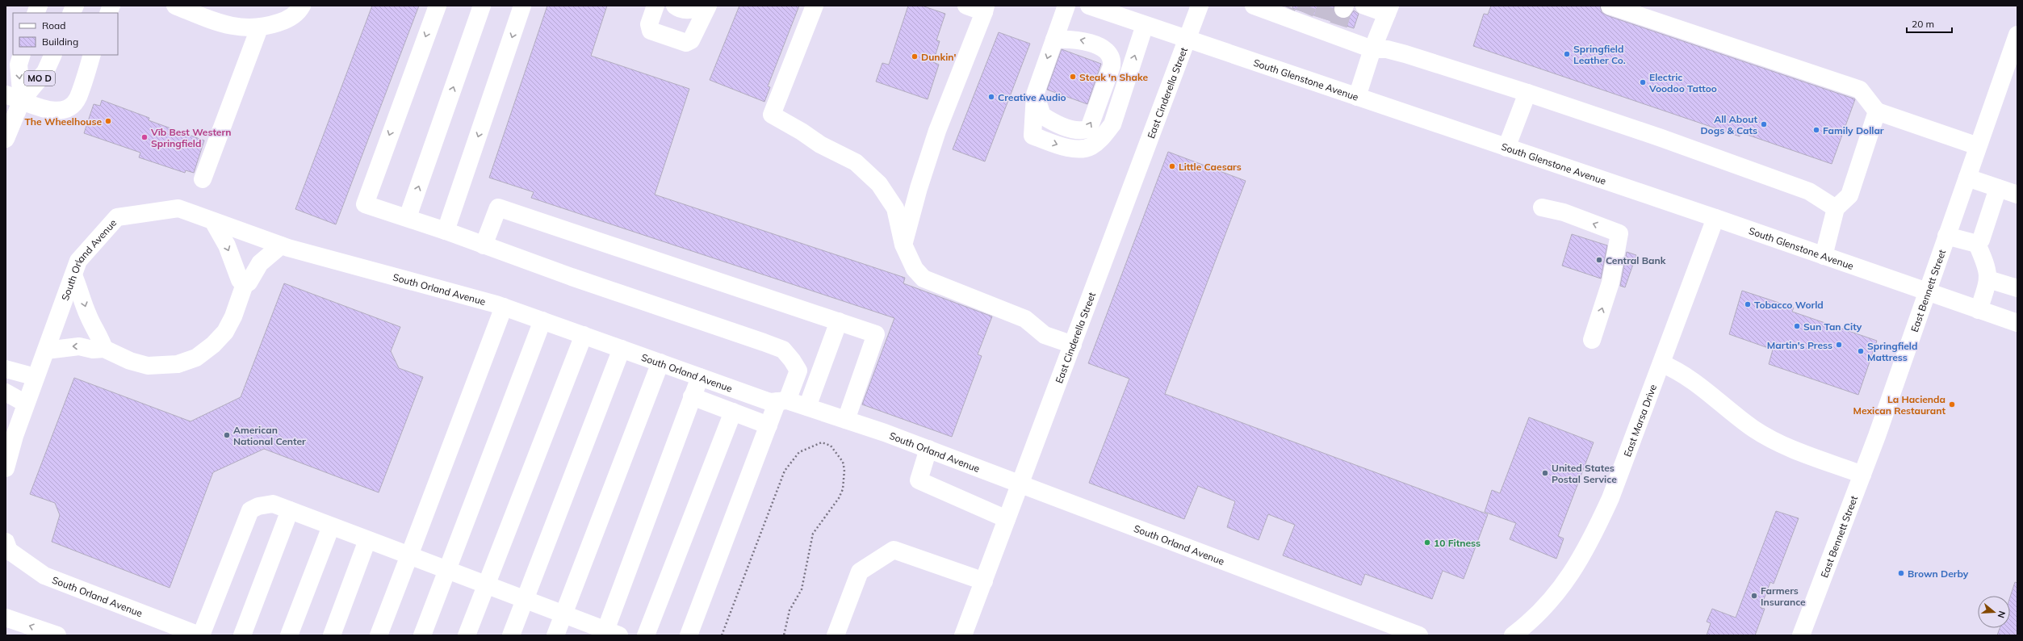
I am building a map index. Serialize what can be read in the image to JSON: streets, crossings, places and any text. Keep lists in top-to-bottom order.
{
  "streets": {
    "street": [
      "MO D",
      "South Glenstone Avenue",
      "East Cinderella Street",
      "South Orland Avenue",
      "East Bennett Street",
      "East Marsa Drive"
    ]
  },
  "crossings": [
    ["South Glenstone Avenue", "East Cinderella Street"],
    ["South Glenstone Avenue", "East Bennett Street"],
    ["South Glenstone Avenue", "East Marsa Drive"],
    ["East Cinderella Street", "South Orland Avenue"]
  ],
  "places": [
    "Springfield Leather Co.",
    "Dunkin'",
    "Steak 'n Shake",
    "Electric Voodoo Tattoo",
    "Creative Audio",
    "The Wheelhouse",
    "All About Dogs & Cats",
    "Family Dollar",
    "Vīb Best Western Springfield",
    "Little Caesars",
    "Central Bank",
    "Tobacco World",
    "Sun Tan City",
    "Martin's Press",
    "Springfield Mattress",
    "La Hacienda Mexican Restaurant",
    "American National Center",
    "United States Postal Service",
    "10 Fitness",
    "Brown Derby",
    "Farmers Insurance"
  ],
  "legend": ["Road", "Building"],
  "scale_bar": "20 m",
  "north": "right"
}
